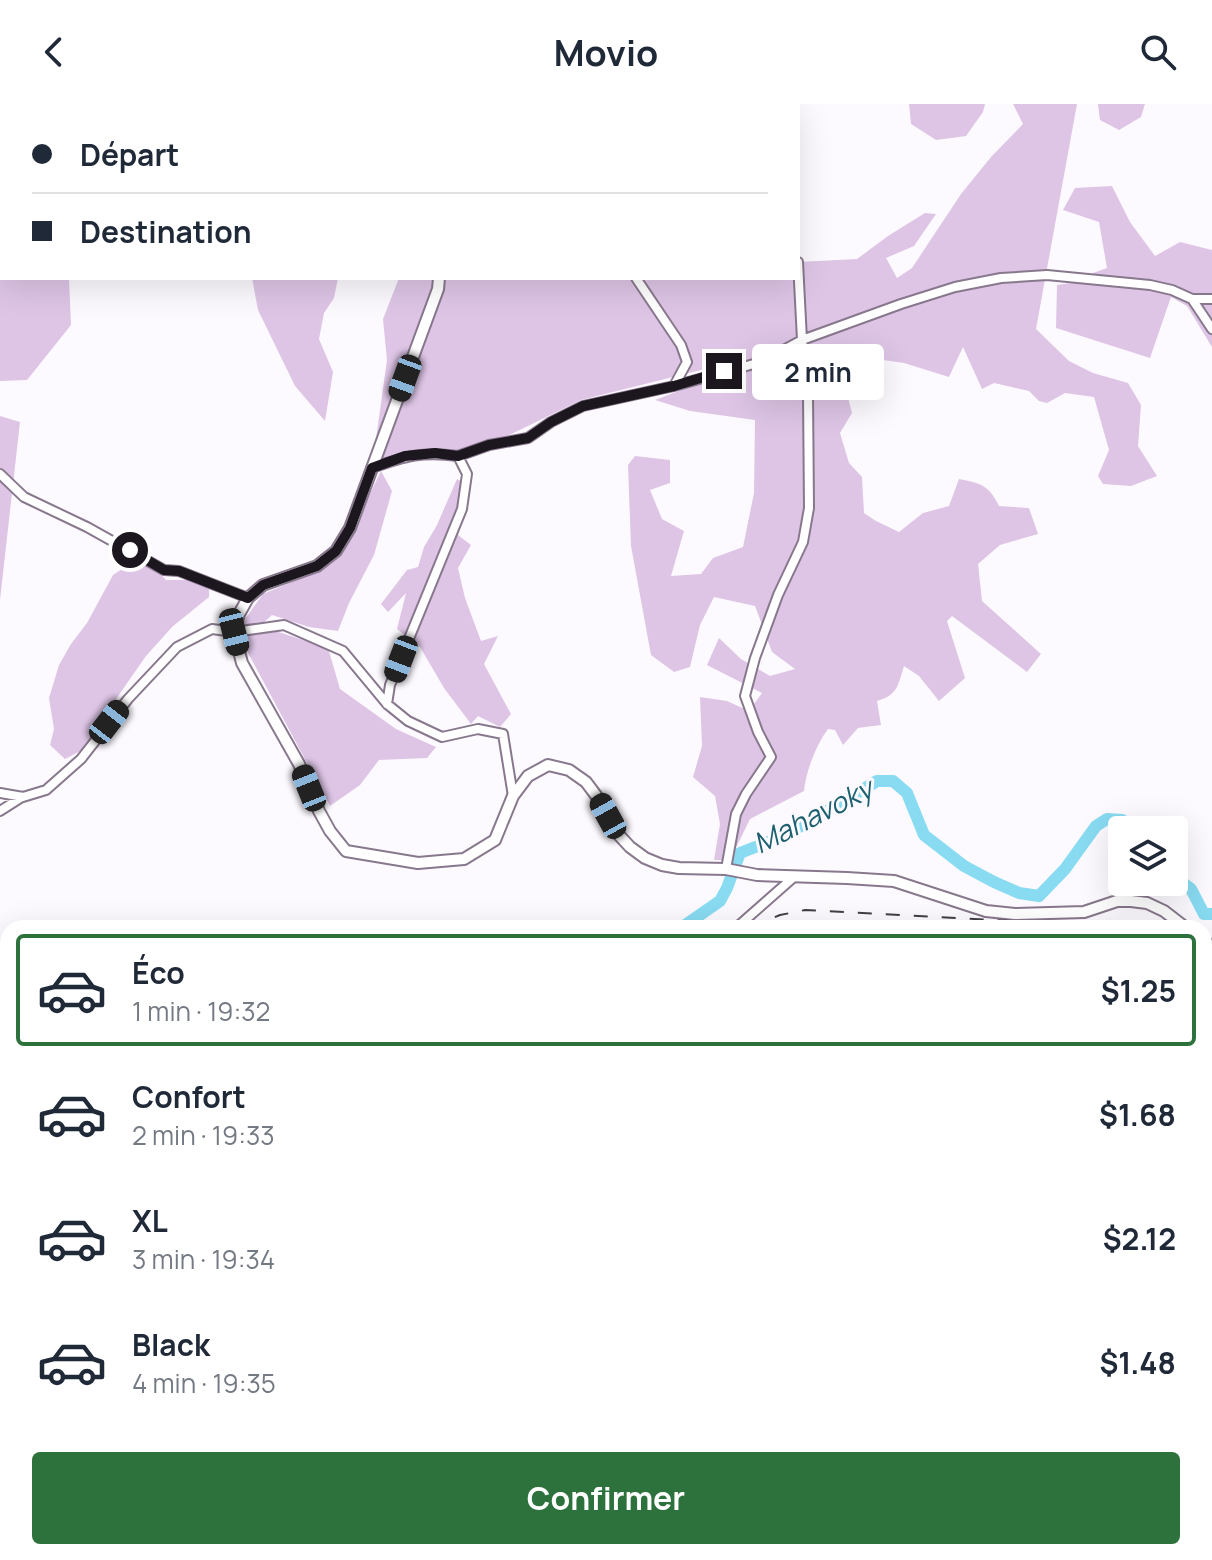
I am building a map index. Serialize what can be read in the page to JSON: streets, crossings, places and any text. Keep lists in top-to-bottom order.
{
  "water": ["Mahavoky"],
  "page": {
    "header": "Movio",
    "banner": ["Départ", "Destination"],
    "bubble": "2 min",
    "list": [
      {
        "name": "Éco",
        "note": "1 min · 19:32",
        "value": "$1.25"
      },
      {
        "name": "Confort",
        "note": "2 min · 19:33",
        "value": "$1.68"
      },
      {
        "name": "XL",
        "note": "3 min · 19:34",
        "value": "$2.12"
      },
      {
        "name": "Black",
        "note": "4 min · 19:35",
        "value": "$1.48"
      }
    ],
    "buttons": "Confirmer"
  }
}
